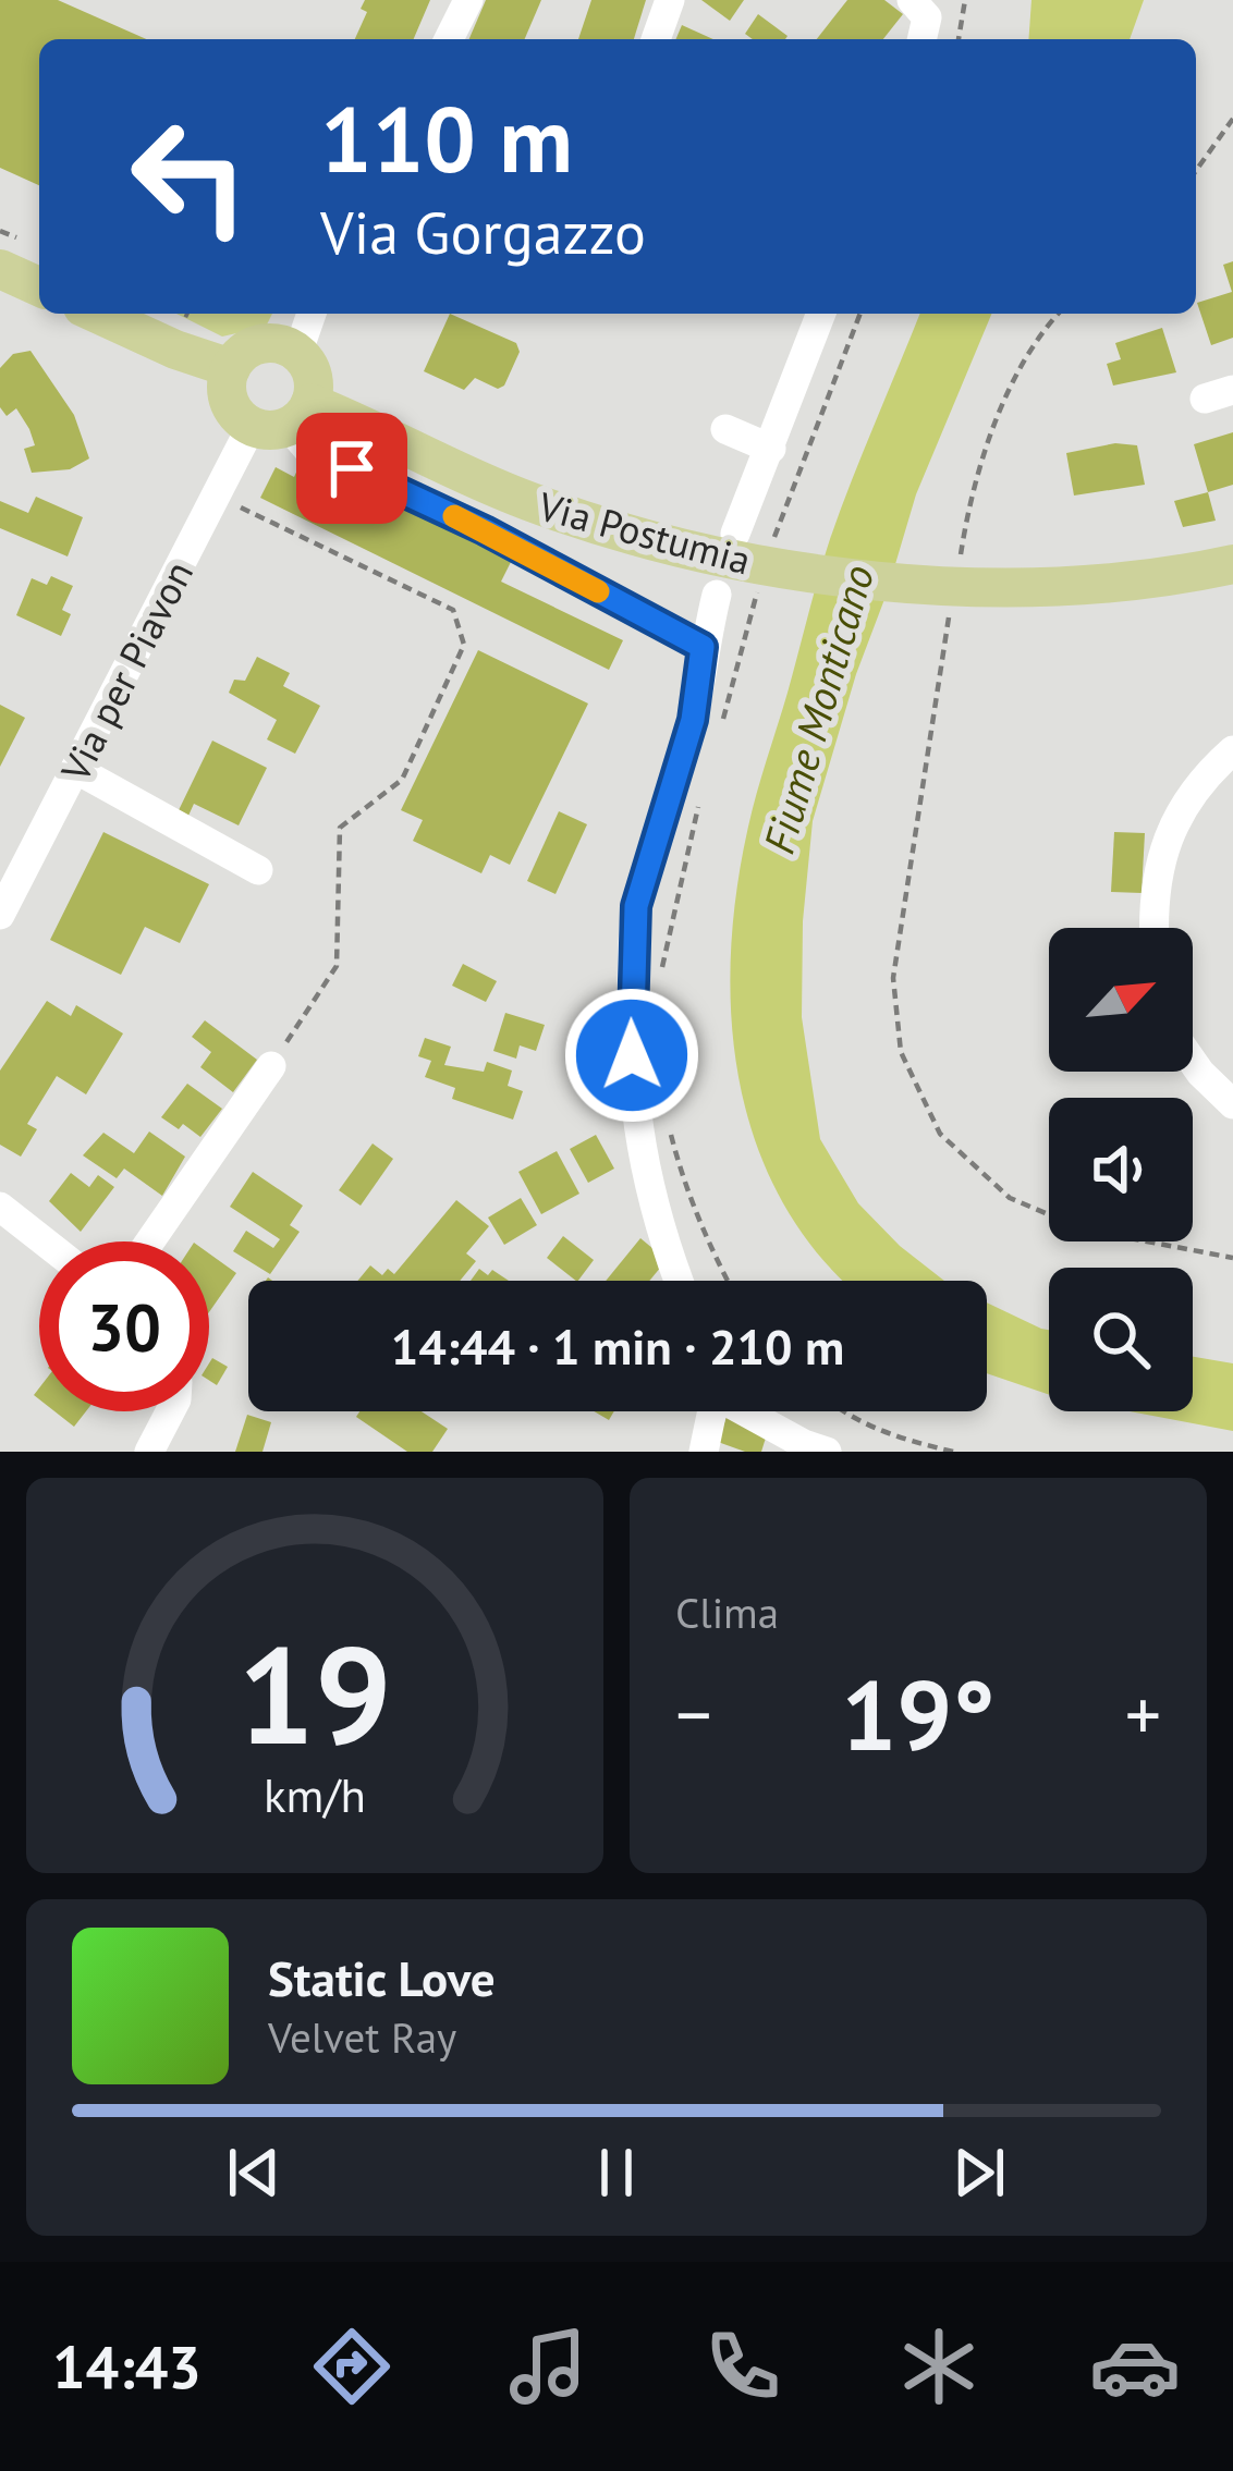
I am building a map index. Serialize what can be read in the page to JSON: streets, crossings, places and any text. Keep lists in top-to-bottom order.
{
  "streets": {
    "main road": ["Via Postumia"],
    "street": ["Via per Piavon"]
  },
  "crossings": [
    ["Via Postumia", "Via per Piavon"]
  ],
  "water": ["Fiume Monticano"],
  "north": "top right",
  "page": {
    "turn": ["110 m", "Via Gorgazzo"],
    "limit": "30",
    "trip": "14:44 · 1 min · 210 m",
    "tile": "Clima",
    "heat": ["−", "19°", "+"],
    "song": ["Static Love", "Velvet Ray"],
    "tabs": "14:43",
    "gauge": ["19", "km/h"]
  }
}
